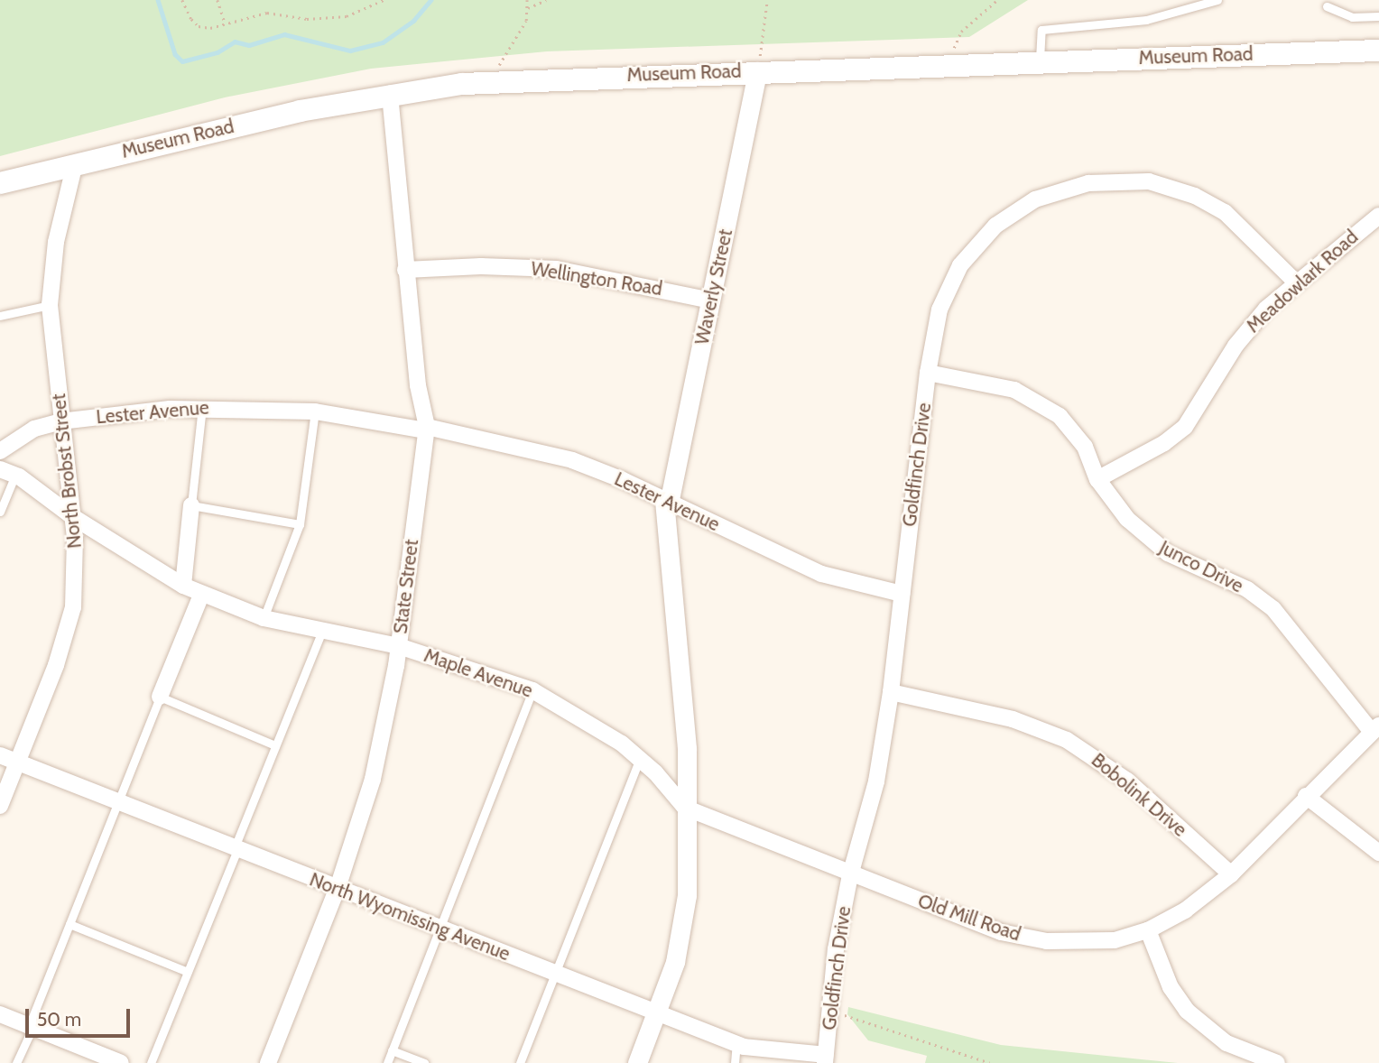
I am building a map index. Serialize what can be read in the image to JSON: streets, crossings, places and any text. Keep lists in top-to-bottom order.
{
  "streets": {
    "main road": ["Museum Road"],
    "street": [
      "Wellington Road",
      "Meadowlark Road",
      "Waverly Street",
      "Lester Avenue",
      "Goldfinch Drive",
      "North Brobst Street",
      "Junco Drive",
      "State Street",
      "Maple Avenue",
      "Bobolink Drive",
      "North Wyomissing Avenue",
      "Old Mill Road"
    ]
  },
  "crossings": [
    ["Museum Road", "Waverly Street"],
    ["Museum Road", "North Brobst Street"],
    ["Museum Road", "State Street"],
    ["Wellington Road", "Waverly Street"],
    ["Wellington Road", "State Street"],
    ["Meadowlark Road", "Goldfinch Drive"],
    ["Meadowlark Road", "Junco Drive"],
    ["Waverly Street", "Lester Avenue"],
    ["Waverly Street", "Maple Avenue"],
    ["Waverly Street", "North Wyomissing Avenue"],
    ["Waverly Street", "Old Mill Road"],
    ["Lester Avenue", "Goldfinch Drive"],
    ["Lester Avenue", "North Brobst Street"],
    ["Lester Avenue", "State Street"],
    ["Goldfinch Drive", "Junco Drive"],
    ["Goldfinch Drive", "Bobolink Drive"],
    ["Goldfinch Drive", "North Wyomissing Avenue"],
    ["Goldfinch Drive", "Old Mill Road"],
    ["North Brobst Street", "Maple Avenue"],
    ["North Brobst Street", "North Wyomissing Avenue"],
    ["Junco Drive", "Old Mill Road"],
    ["State Street", "Maple Avenue"],
    ["State Street", "North Wyomissing Avenue"],
    ["Maple Avenue", "Old Mill Road"],
    ["Bobolink Drive", "Old Mill Road"]
  ],
  "scale_bar": "50 m"
}
